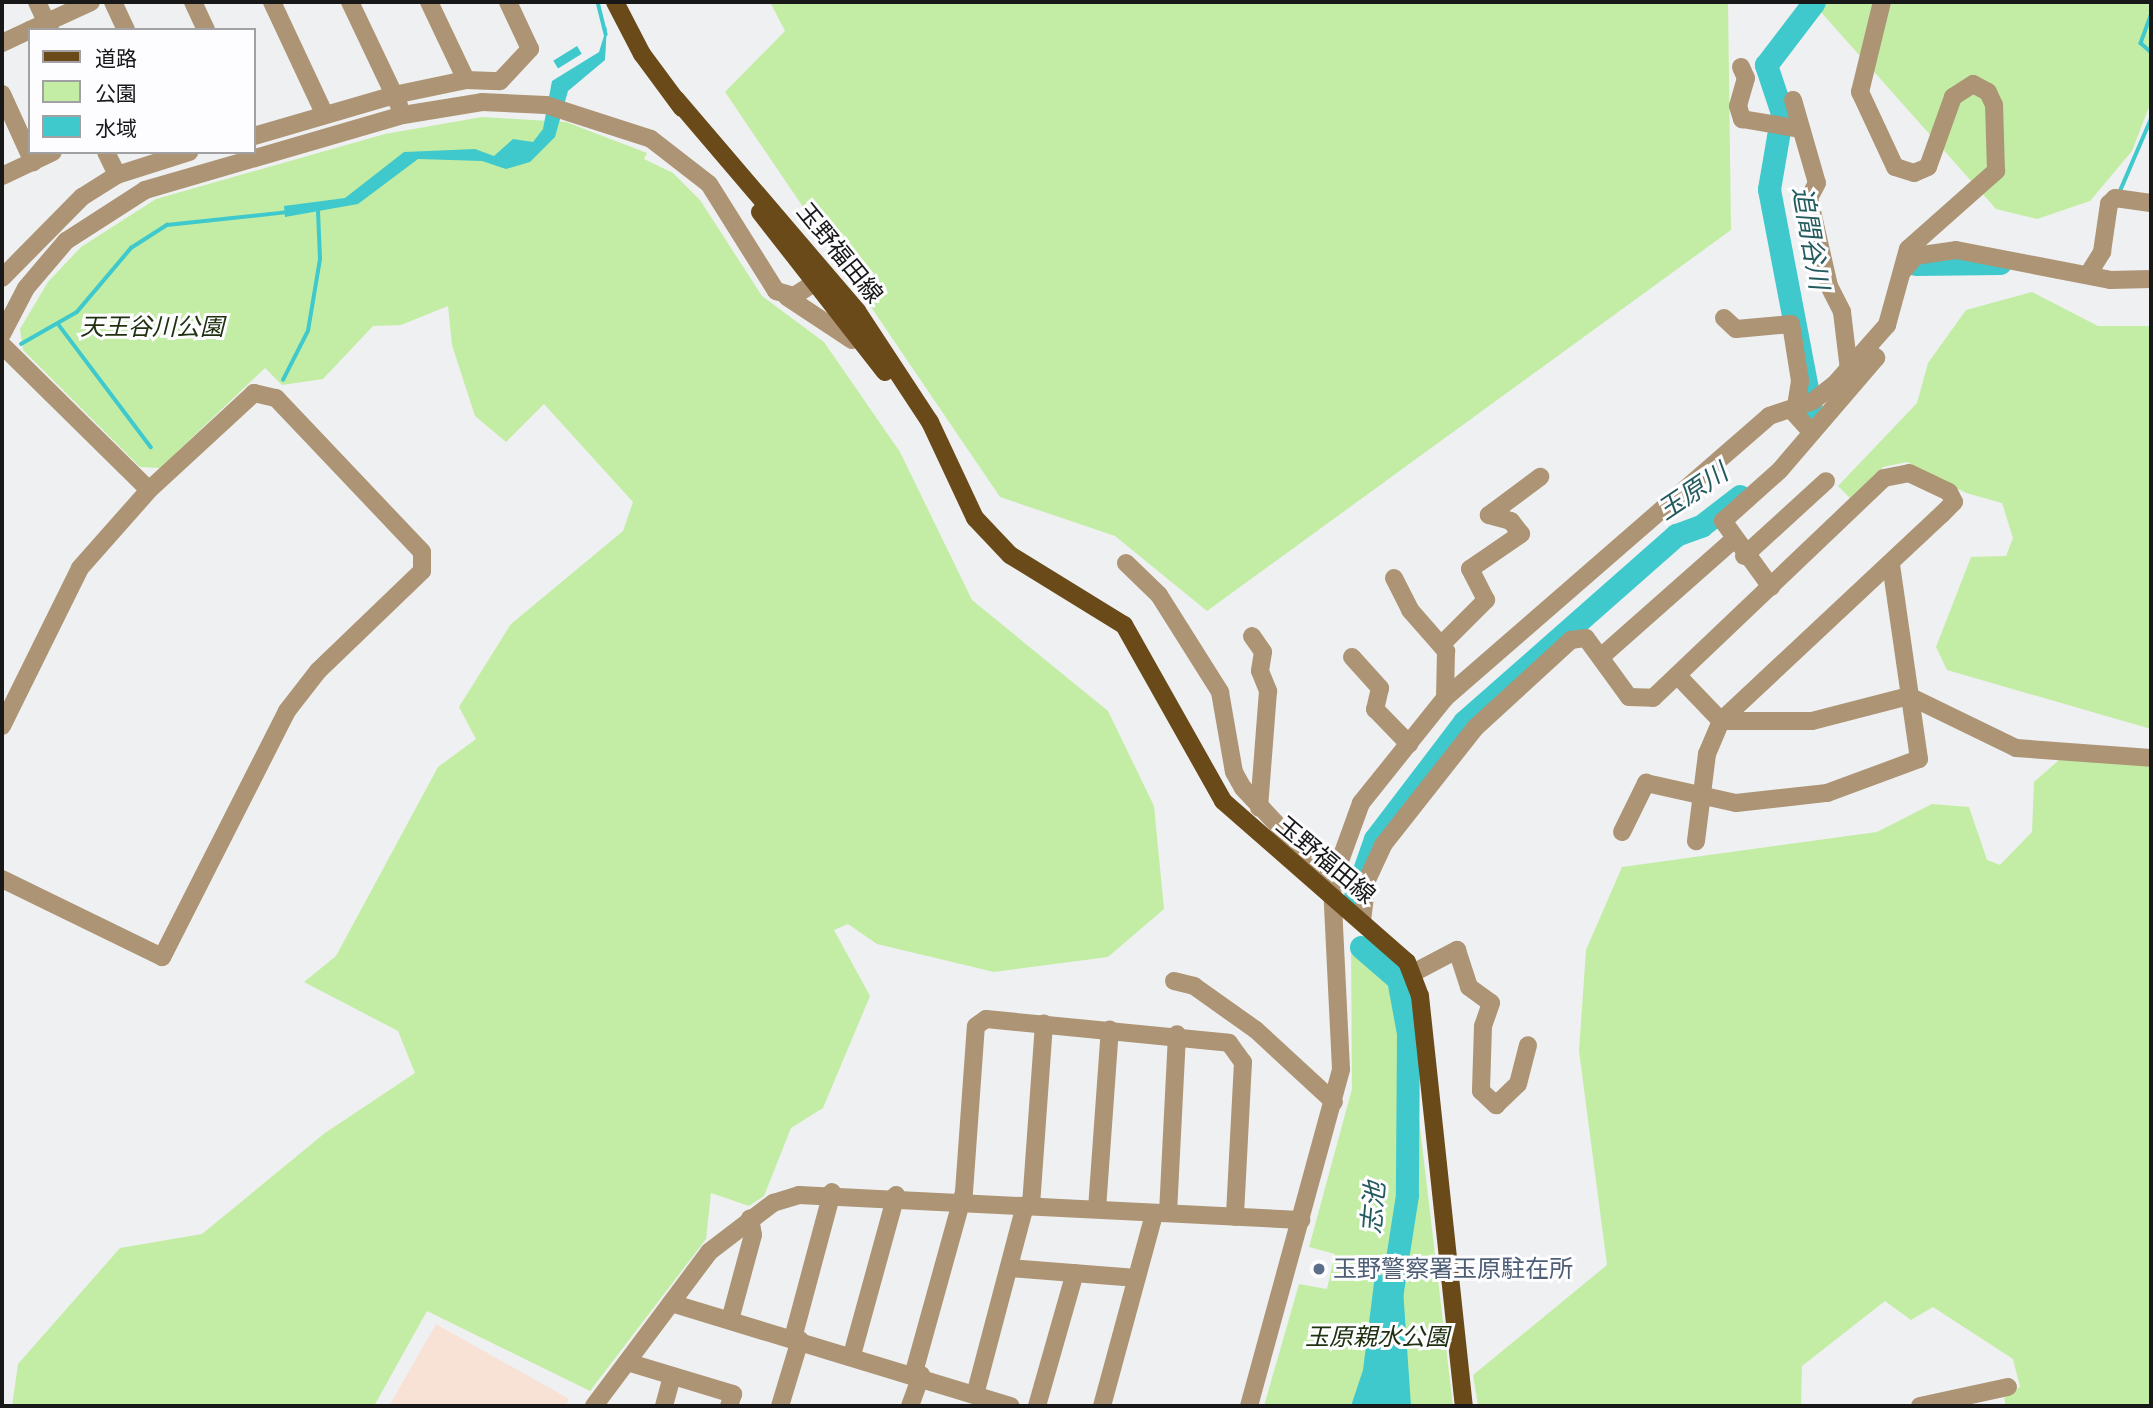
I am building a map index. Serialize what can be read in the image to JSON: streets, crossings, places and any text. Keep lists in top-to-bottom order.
{
  "streets": {
    "main road": ["玉野福田線"]
  },
  "water": ["追間谷川", "玉原川", "志池"],
  "parks": ["天王谷川公園", "玉原親水公園"],
  "places": ["玉野警察署玉原駐在所"],
  "legend": ["道路", "公園", "水域"]
}
